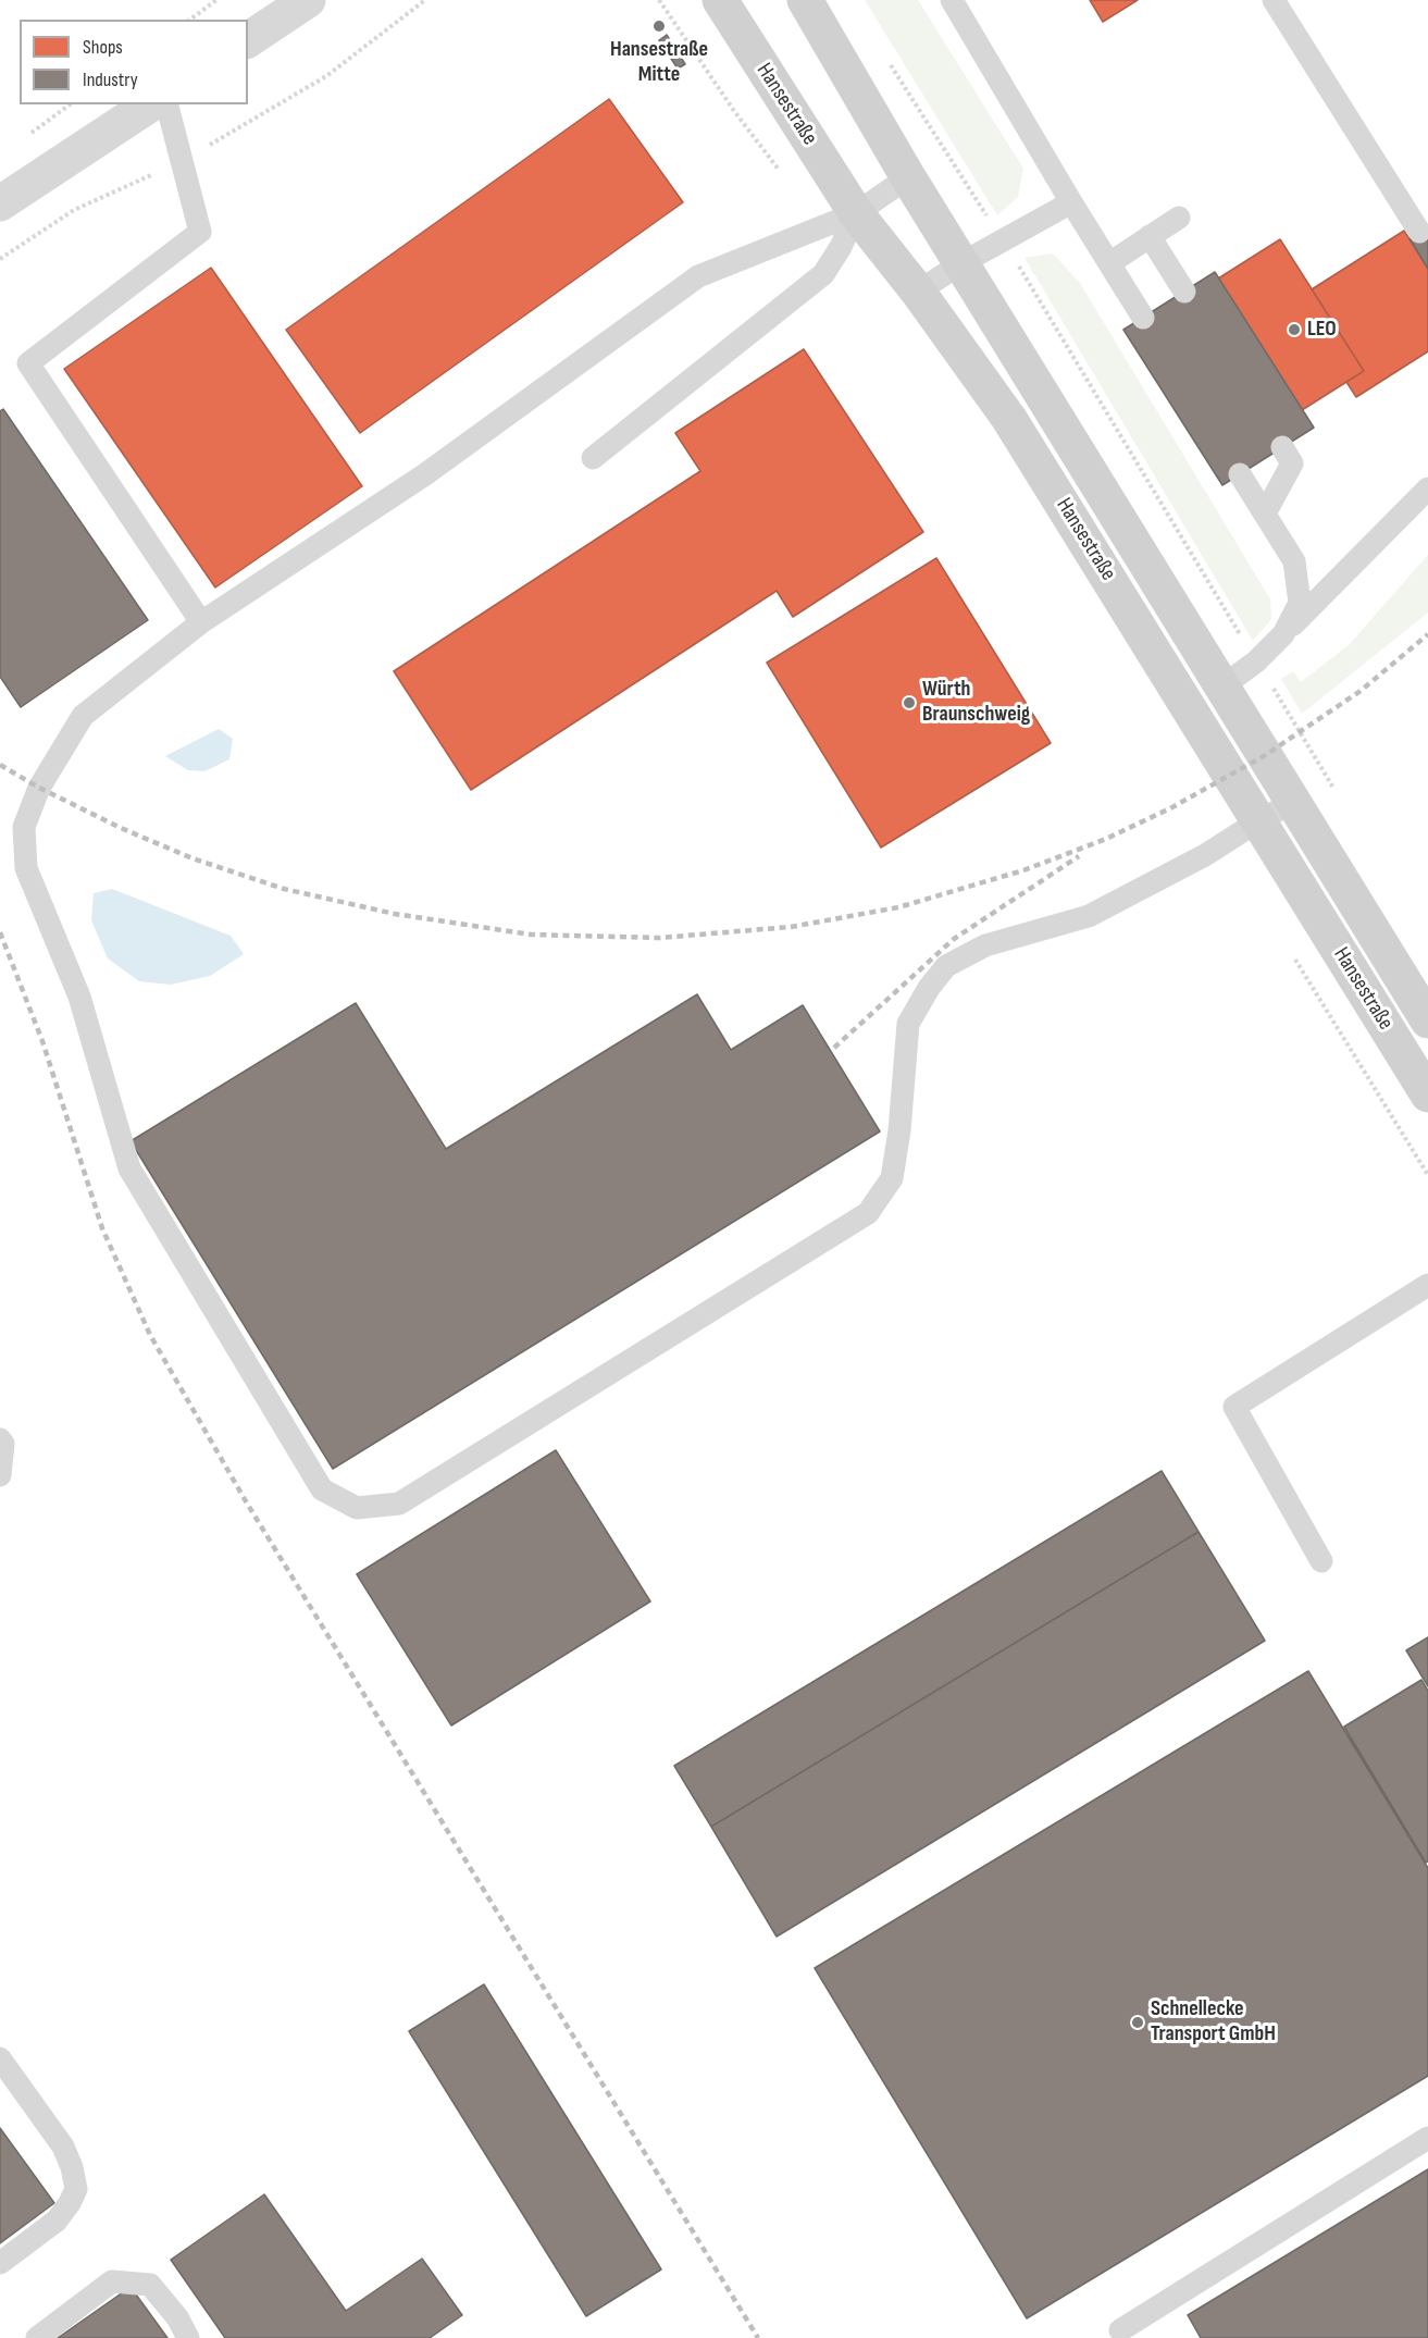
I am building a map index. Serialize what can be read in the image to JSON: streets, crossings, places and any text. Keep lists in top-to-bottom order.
{
  "streets": {
    "main road": ["Hansestraße"]
  },
  "places": [
    "Hansestraße Mitte",
    "LEO",
    "Würth Braunschweig",
    "Schnellecke Transport GmbH"
  ],
  "legend": ["Shops", "Industry"]
}
